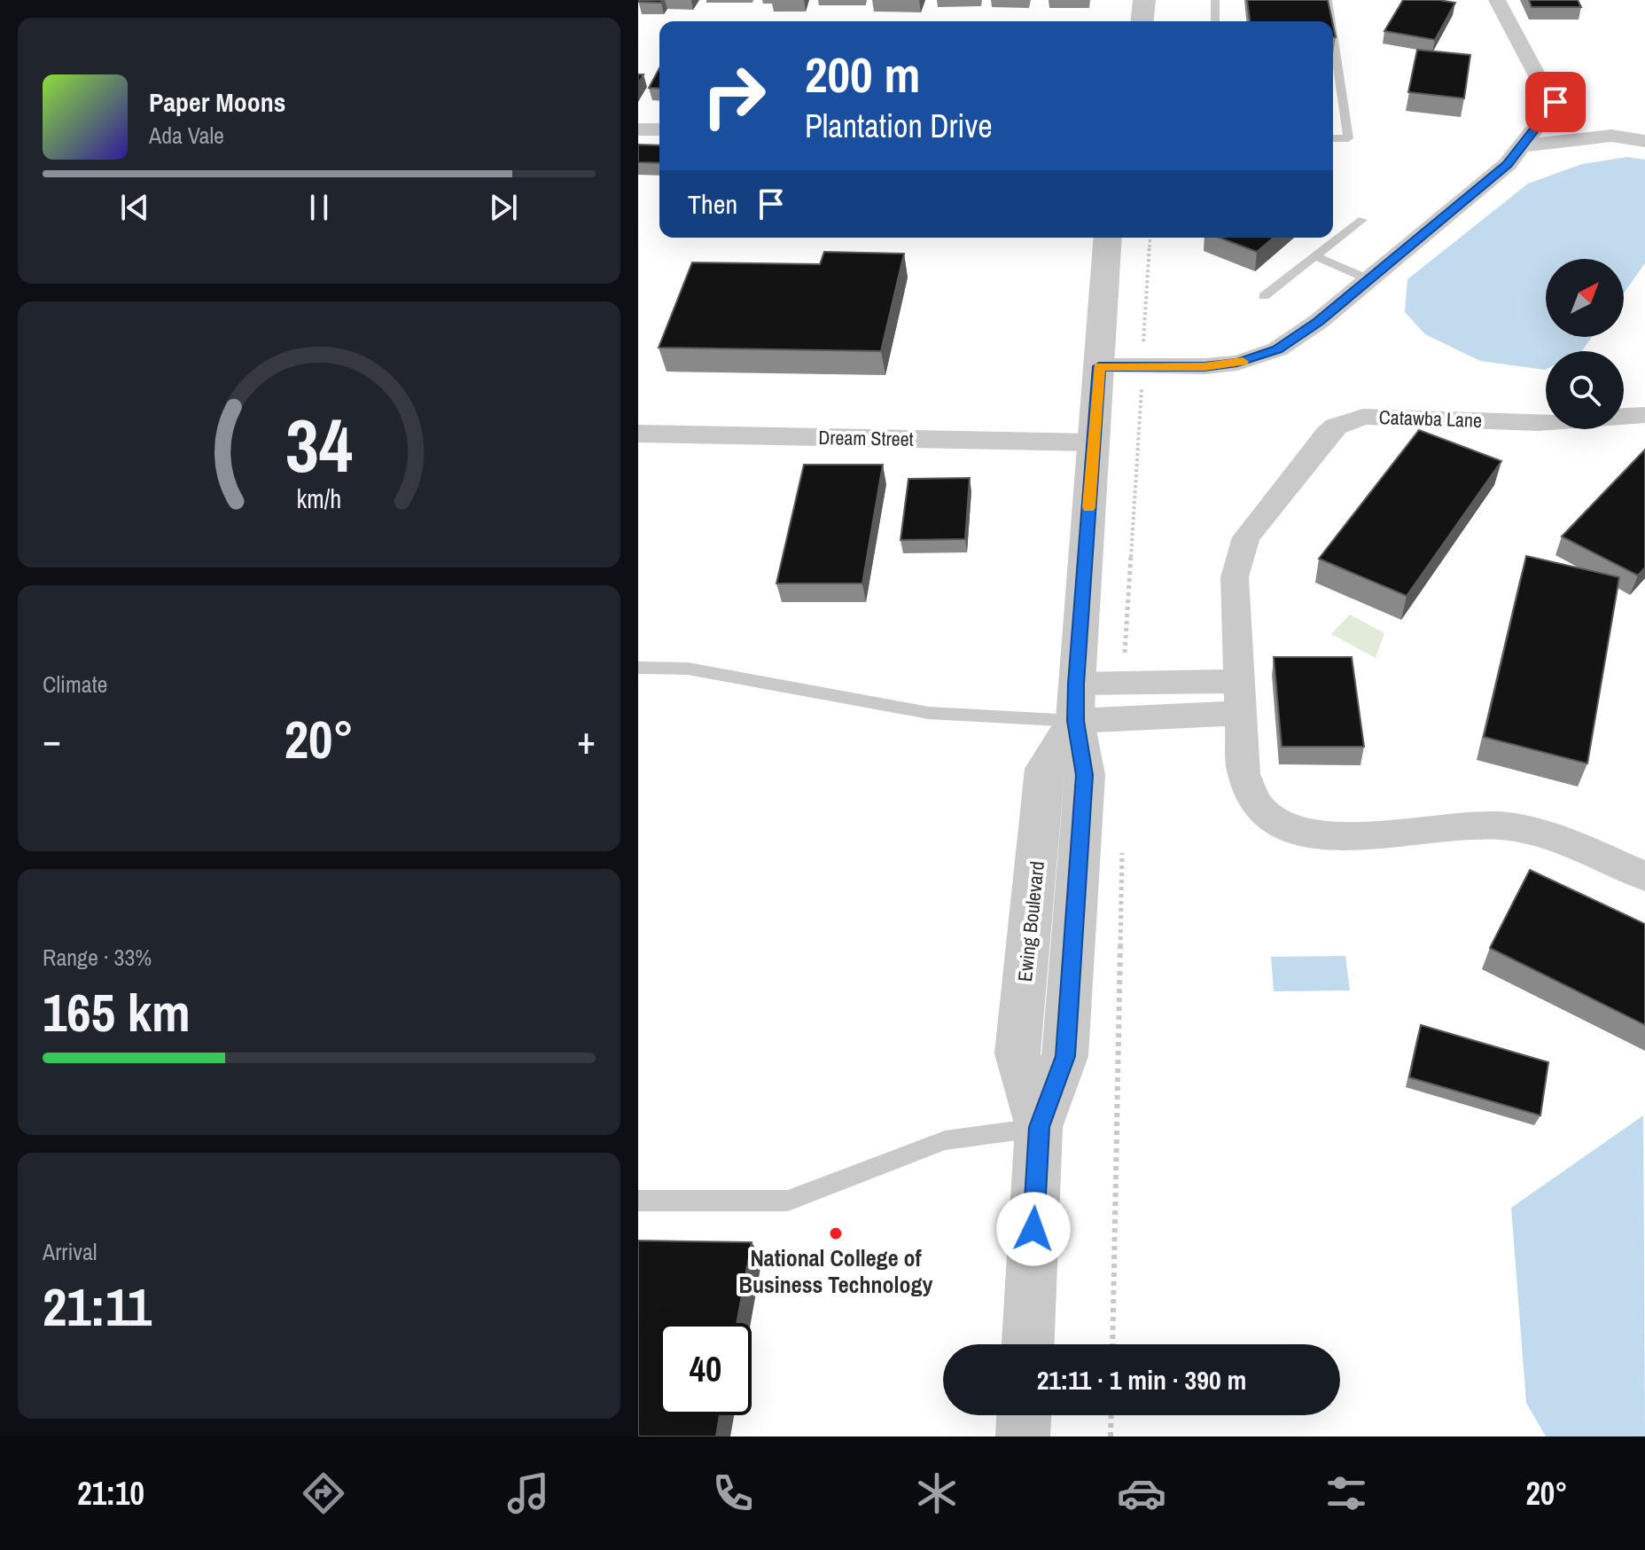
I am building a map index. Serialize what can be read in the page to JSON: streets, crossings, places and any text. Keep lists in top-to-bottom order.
{
  "streets": {
    "street": ["Catawba Lane", "Dream Street"]
  },
  "places": ["National College of Business Technology"],
  "north": "top right",
  "page": {
    "turn": ["200 m", "Plantation Drive"],
    "song": ["Paper Moons", "Ada Vale"],
    "then": "Then",
    "tile": [
      "Climate",
      ["Range · 33%", "165 km"],
      ["Arrival", "21:11"]
    ],
    "heat": ["−", "20°", "+"],
    "limit": "40",
    "trip": "21:11 · 1 min · 390 m",
    "tabs": ["21:10", "20°"],
    "gauge": ["34", "km/h"]
  }
}
